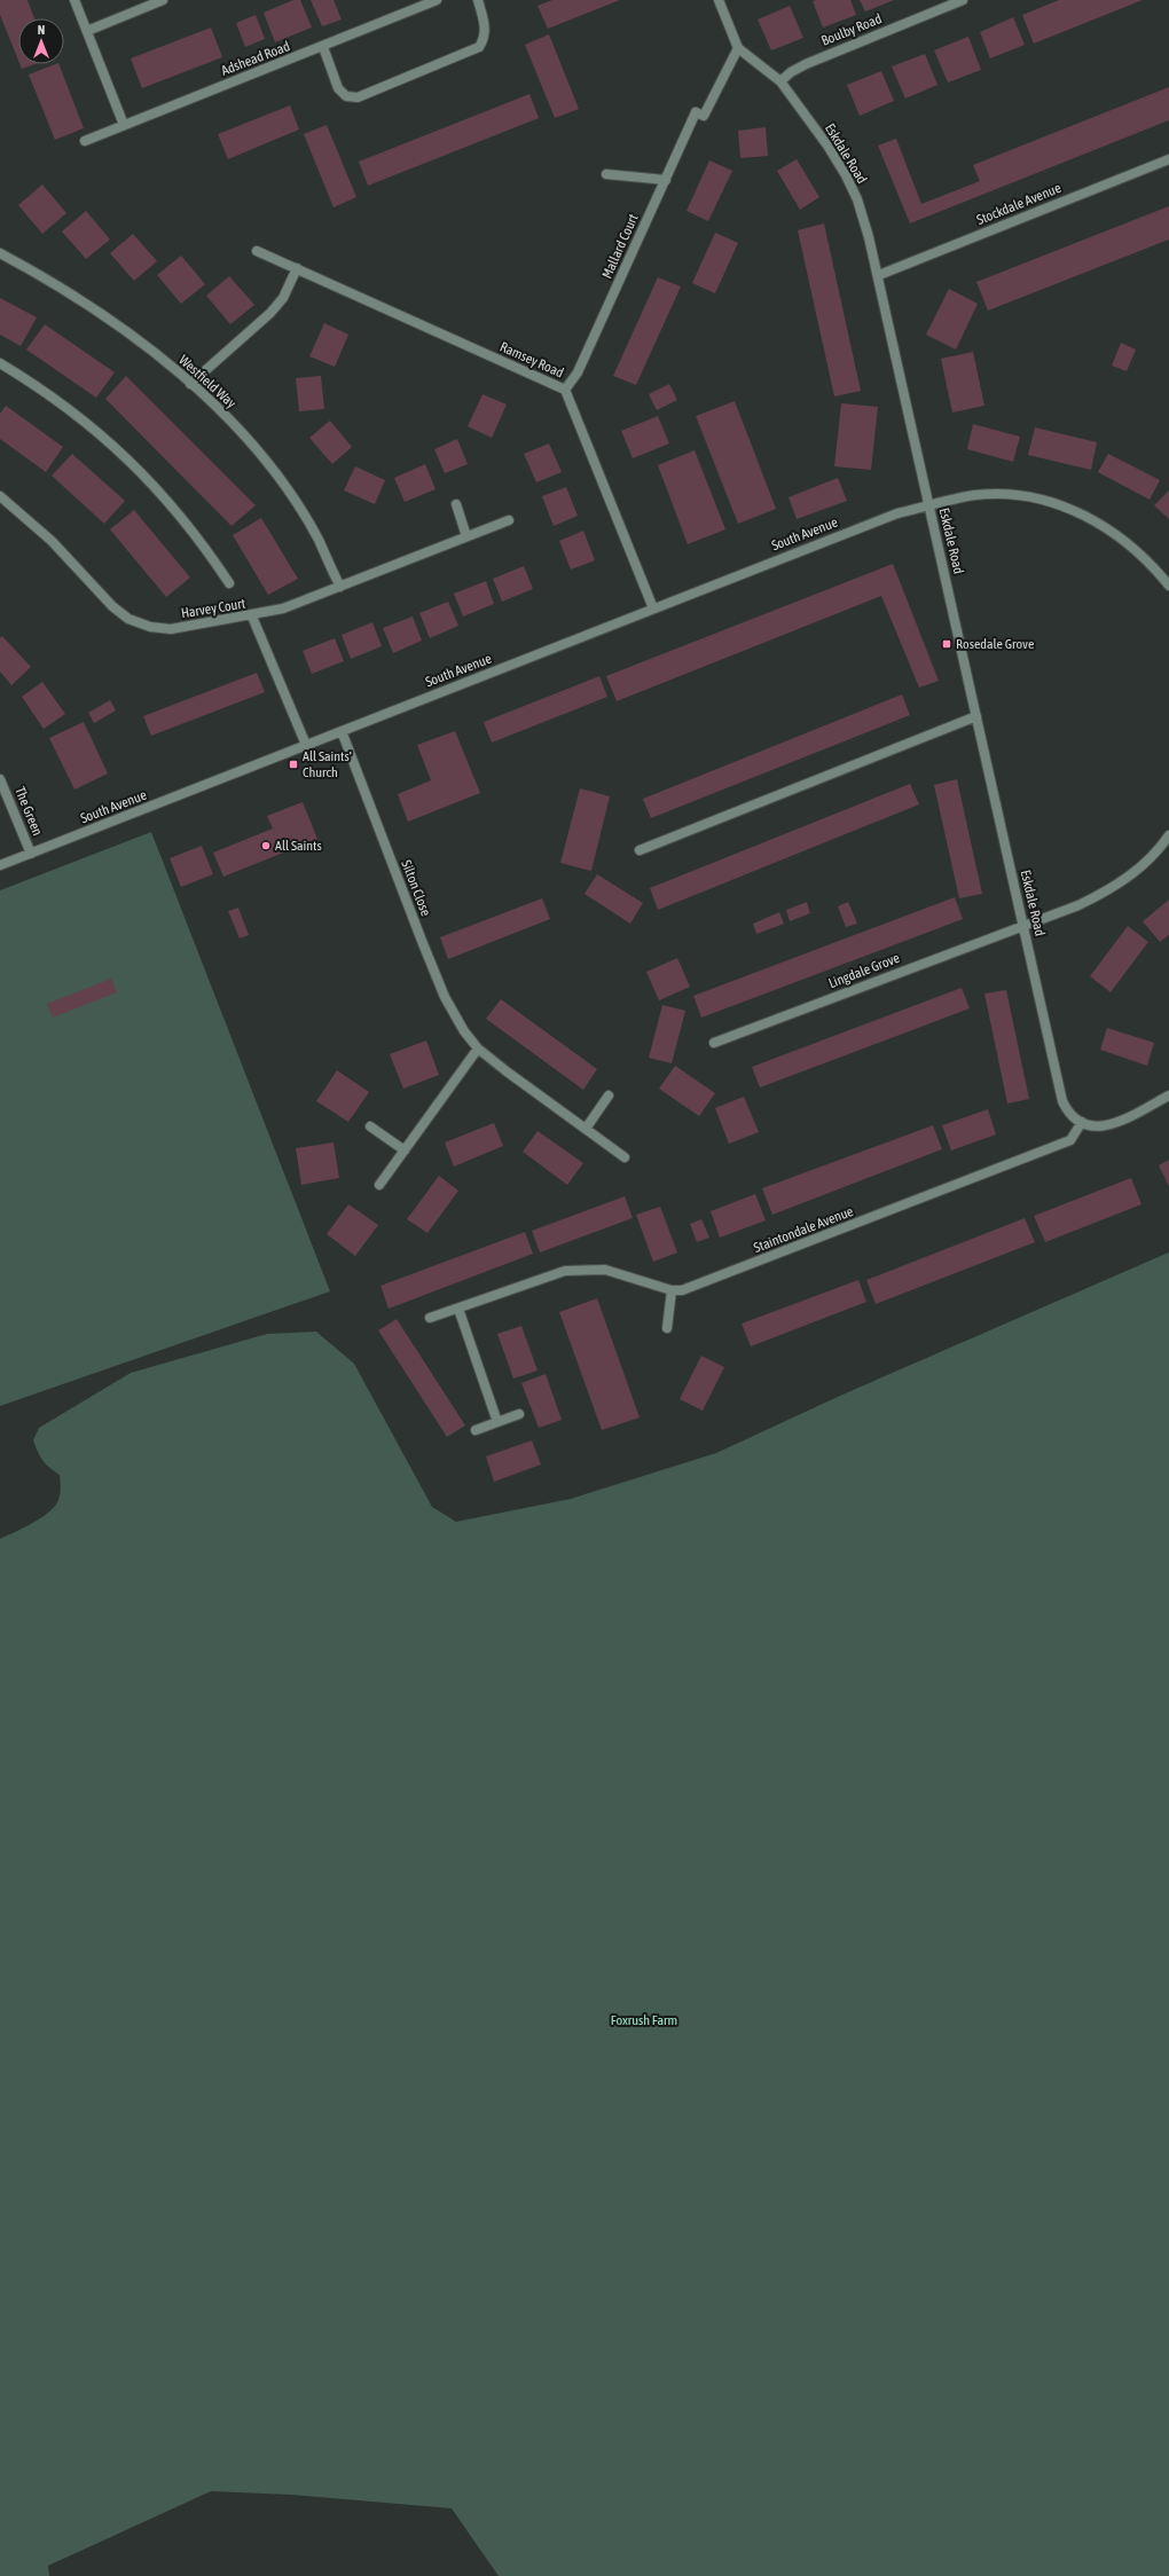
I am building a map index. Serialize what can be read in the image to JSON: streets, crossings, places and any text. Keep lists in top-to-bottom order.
{
  "streets": {
    "street": [
      "Boulby Road",
      "Adshead Road",
      "Eskdale Road",
      "Stockdale Avenue",
      "Mallard Court",
      "Ramsey Road",
      "Westfield Way",
      "South Avenue",
      "Harvey Court",
      "The Green",
      "Silton Close",
      "Lingdale Grove",
      "Staintondale Avenue"
    ]
  },
  "crossings": [
    ["Boulby Road", "Eskdale Road"],
    ["Eskdale Road", "Stockdale Avenue"],
    ["Eskdale Road", "Mallard Court"],
    ["Eskdale Road", "South Avenue"],
    ["Eskdale Road", "Lingdale Grove"],
    ["Eskdale Road", "Staintondale Avenue"],
    ["Mallard Court", "Ramsey Road"],
    ["Ramsey Road", "South Avenue"],
    ["Westfield Way", "Harvey Court"],
    ["South Avenue", "The Green"],
    ["South Avenue", "Silton Close"]
  ],
  "parks": ["Foxrush Farm"],
  "places": {
    "transit": ["Rosedale Grove", "All Saints' Church"],
    "other": ["All Saints"]
  },
  "north": "top"
}
